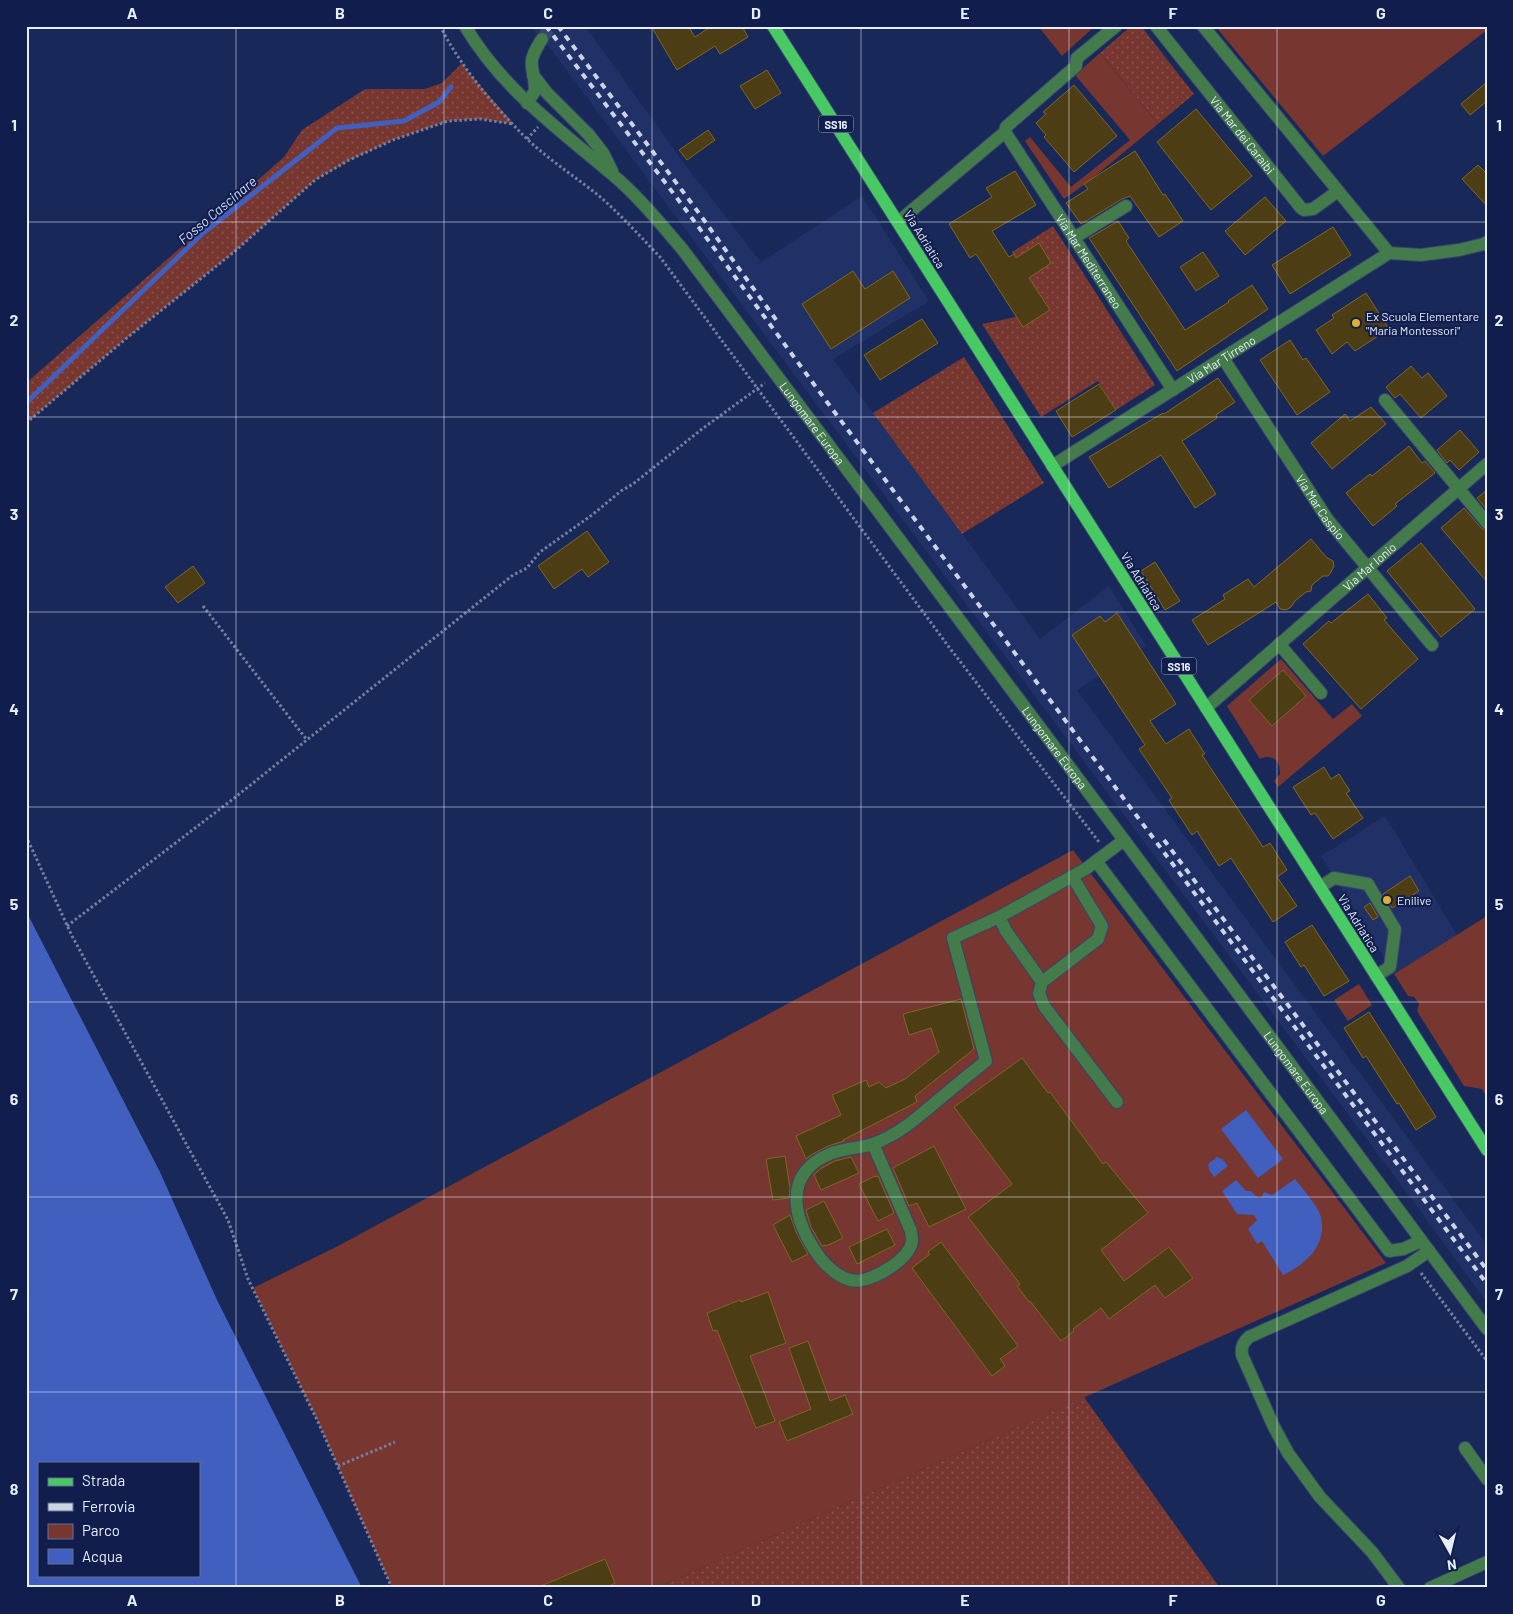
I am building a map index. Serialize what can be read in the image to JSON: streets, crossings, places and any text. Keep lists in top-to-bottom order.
{
  "streets": {
    "main road": ["SS16", "Via Adriatica"],
    "street": [
      "Via Mar dei Caraibi",
      "Via Mar Mediterraneo",
      "Via Mar Tirreno",
      "Lungomare Europa",
      "Via Mar Caspio",
      "Via Mar Ionio"
    ]
  },
  "crossings": [
    ["Via Adriatica", "Via Mar Tirreno"],
    ["Via Adriatica", "Via Mar Ionio"],
    ["Via Mar Mediterraneo", "Via Mar Tirreno"],
    ["Via Mar Tirreno", "Via Mar Caspio"],
    ["Via Mar Caspio", "Via Mar Ionio"]
  ],
  "water": ["Fosso Cascinare"],
  "places": ["Ex Scuola Elementare \"Maria Montessori\"", "Enilive"],
  "legend": [
    "Strada",
    "Ferrovia",
    "Parco",
    "Acqua"
  ],
  "north": "bottom",
  "grid": {
    "columns": [
      "A",
      "B",
      "C",
      "D",
      "E",
      "F",
      "G"
    ],
    "rows": [
      "1",
      "2",
      "3",
      "4",
      "5",
      "6",
      "7",
      "8"
    ]
  }
}
